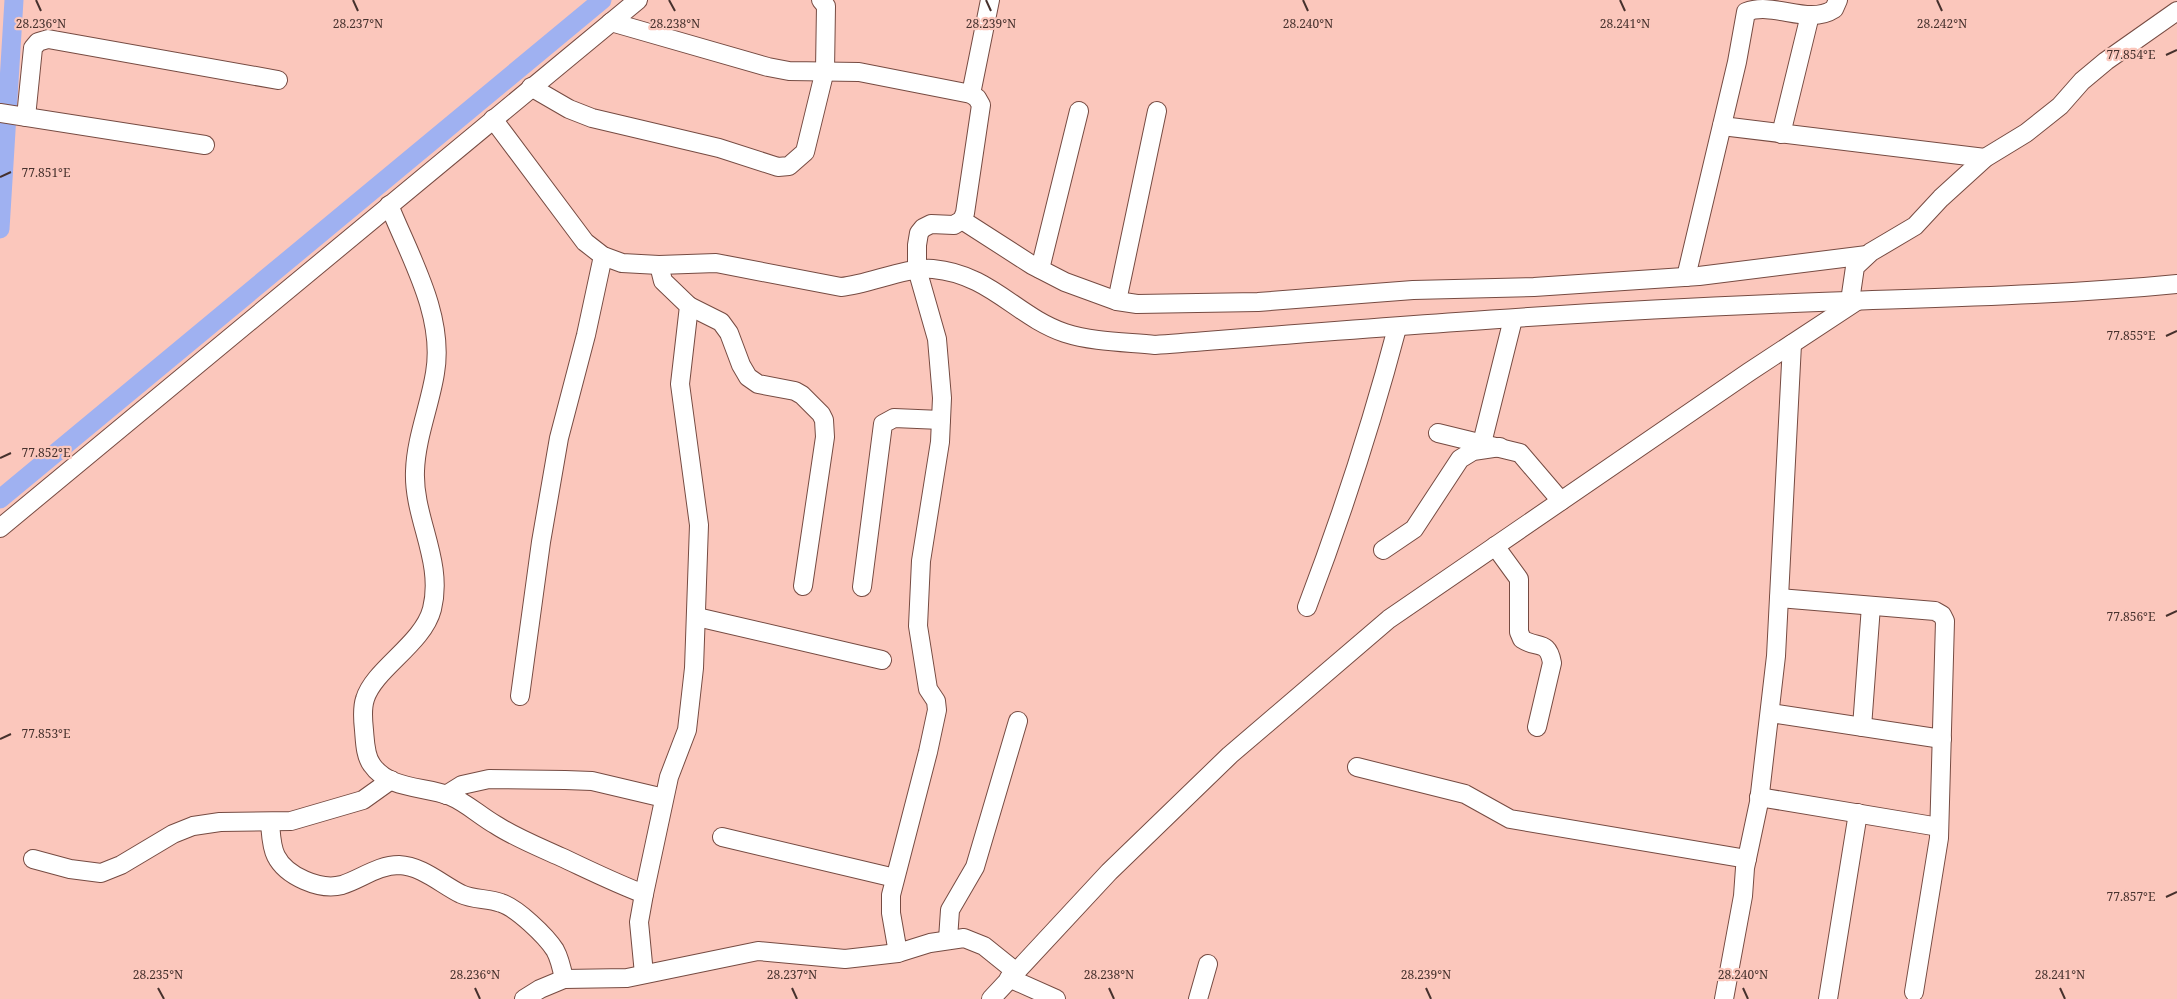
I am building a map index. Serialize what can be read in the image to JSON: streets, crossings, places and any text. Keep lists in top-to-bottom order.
{
  "coordinates": [
    "28.236°N",
    "28.237°N",
    "28.238°N",
    "28.239°N",
    "28.241°N",
    "28.242°N",
    "28.240°N",
    "77.854°E",
    "77.851°E",
    "77.855°E",
    "77.852°E",
    "77.856°E",
    "77.853°E",
    "77.857°E",
    "28.235°N"
  ]
}
